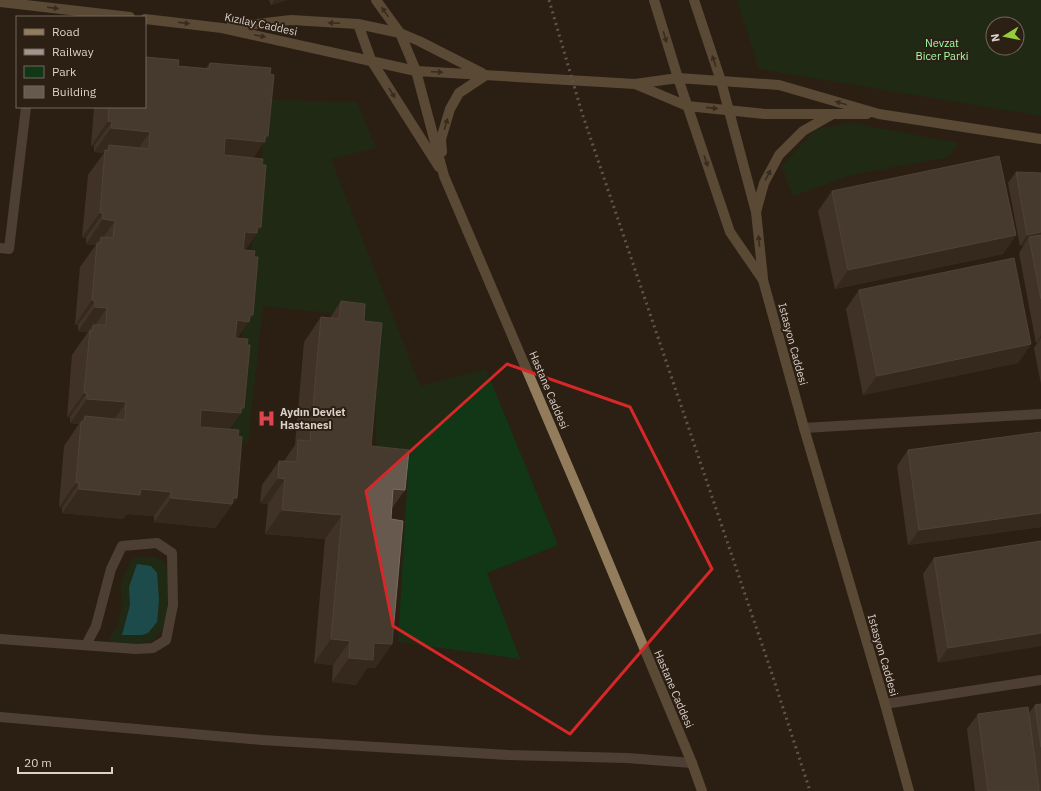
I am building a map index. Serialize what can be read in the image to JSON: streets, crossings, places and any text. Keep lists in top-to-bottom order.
{
  "streets": {
    "street": ["Kızılay Caddesi", "Istasyon Caddesi", "Hastane Caddesi"]
  },
  "crossings": [
    ["Kızılay Caddesi", "Hastane Caddesi"]
  ],
  "parks": ["Nevzat Bicer Parki"],
  "places": {
    "hospital": ["Aydın Devlet Hastanesi"]
  },
  "legend": [
    "Road",
    "Railway",
    "Park",
    "Building"
  ],
  "scale_bar": "20 m",
  "north": "left"
}
